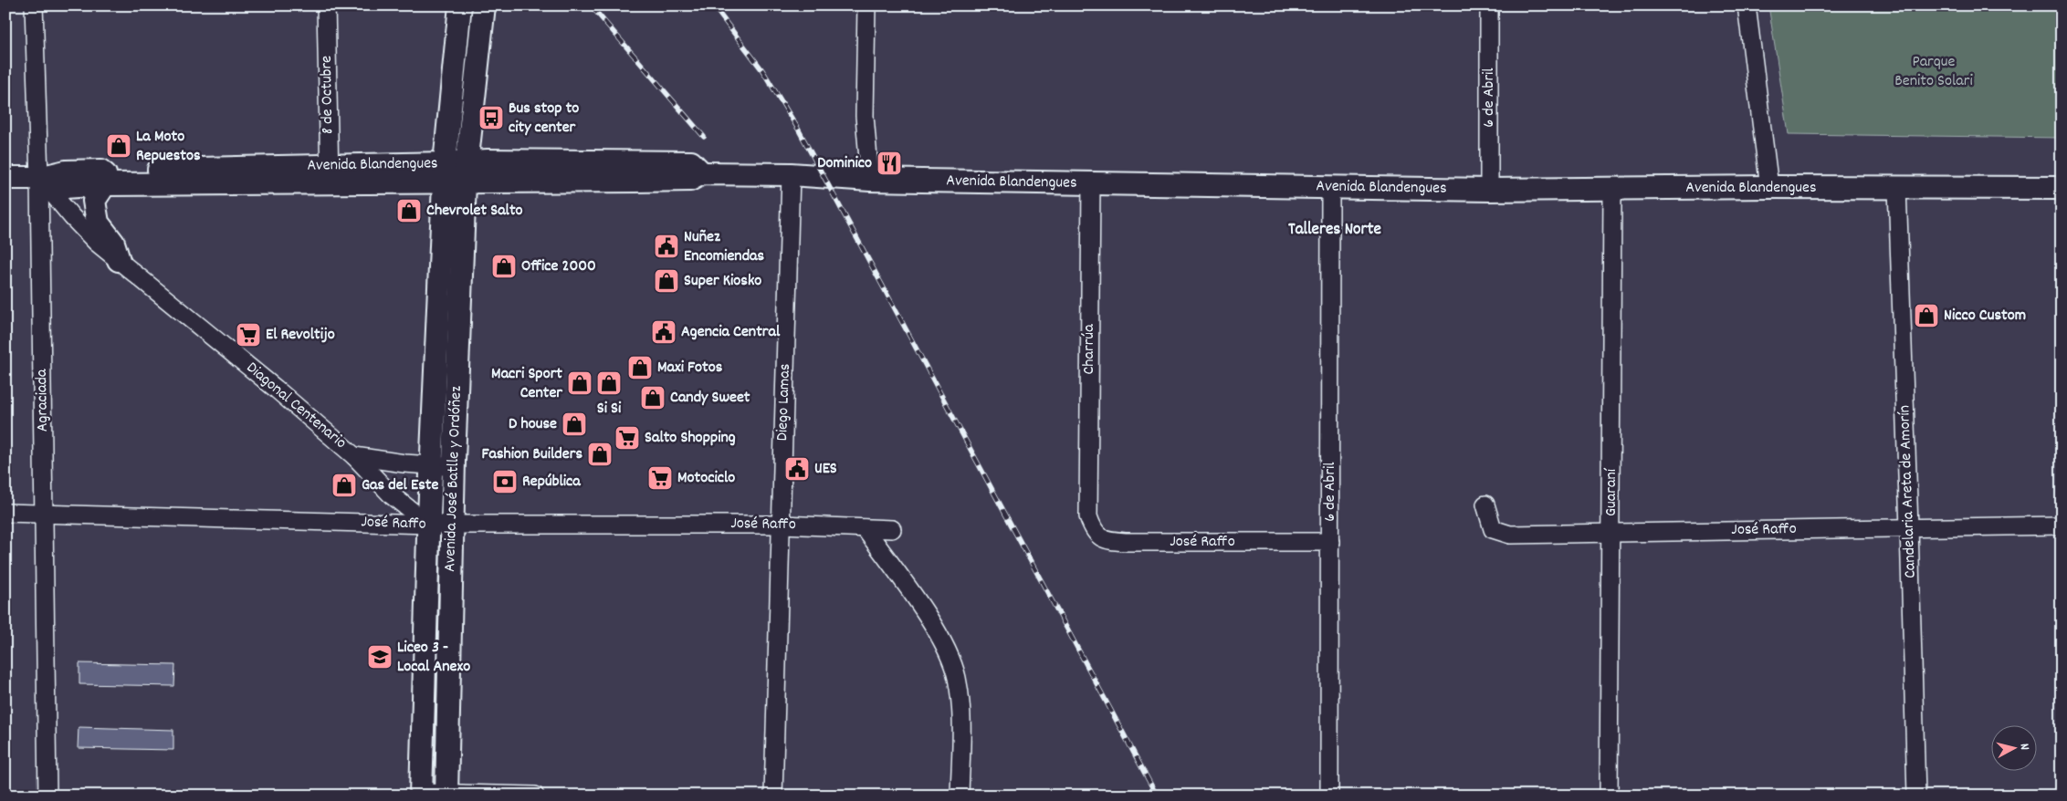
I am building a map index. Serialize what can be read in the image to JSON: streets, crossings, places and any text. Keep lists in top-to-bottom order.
{
  "streets": {
    "street": [
      "8 de Octubre",
      "6 de Abril",
      "Avenida Blandengues",
      "Charrúa",
      "Agraciada",
      "Diego Lamas",
      "Diagonal Centenario",
      "Avenida José Batlle y Ordóñez",
      "Candelaria Areta de Amorín",
      "Guaraní",
      "José Raffo"
    ]
  },
  "crossings": [
    ["8 de Octubre", "Avenida Blandengues"],
    ["6 de Abril", "Avenida Blandengues"],
    ["6 de Abril", "José Raffo"],
    ["Avenida Blandengues", "Charrúa"],
    ["Avenida Blandengues", "Agraciada"],
    ["Avenida Blandengues", "Diego Lamas"],
    ["Avenida Blandengues", "Diagonal Centenario"],
    ["Avenida Blandengues", "Avenida José Batlle y Ordóñez"],
    ["Avenida Blandengues", "Candelaria Areta de Amorín"],
    ["Avenida Blandengues", "Guaraní"],
    ["Charrúa", "José Raffo"],
    ["Agraciada", "Diagonal Centenario"],
    ["Agraciada", "José Raffo"],
    ["Diego Lamas", "José Raffo"],
    ["Diagonal Centenario", "Avenida José Batlle y Ordóñez"],
    ["Diagonal Centenario", "José Raffo"],
    ["Avenida José Batlle y Ordóñez", "José Raffo"],
    ["Candelaria Areta de Amorín", "José Raffo"],
    ["Guaraní", "José Raffo"]
  ],
  "districts": ["Talleres Norte"],
  "parks": ["Parque Benito Solari"],
  "places": {
    "bus stop": ["Bus stop to city center"],
    "shop": [
      "La Moto Repuestos",
      "Chevrolet Salto",
      "Office 2000",
      "Super Kiosko",
      "Nicco Custom",
      "Maxi Fotos",
      "Macri Sport Center",
      "Si Si",
      "Candy Sweet",
      "D house",
      "Fashion Builders",
      "Gas del Este"
    ],
    "restaurant": ["Dominico"],
    "public building": ["Nuñez Encomiendas", "Agencia Central", "UES"],
    "supermarket": ["El Revoltijo", "Salto Shopping", "Motociclo"],
    "bank": ["República"],
    "school or university": ["Liceo 3 - Local Anexo"]
  },
  "north": "right"
}
